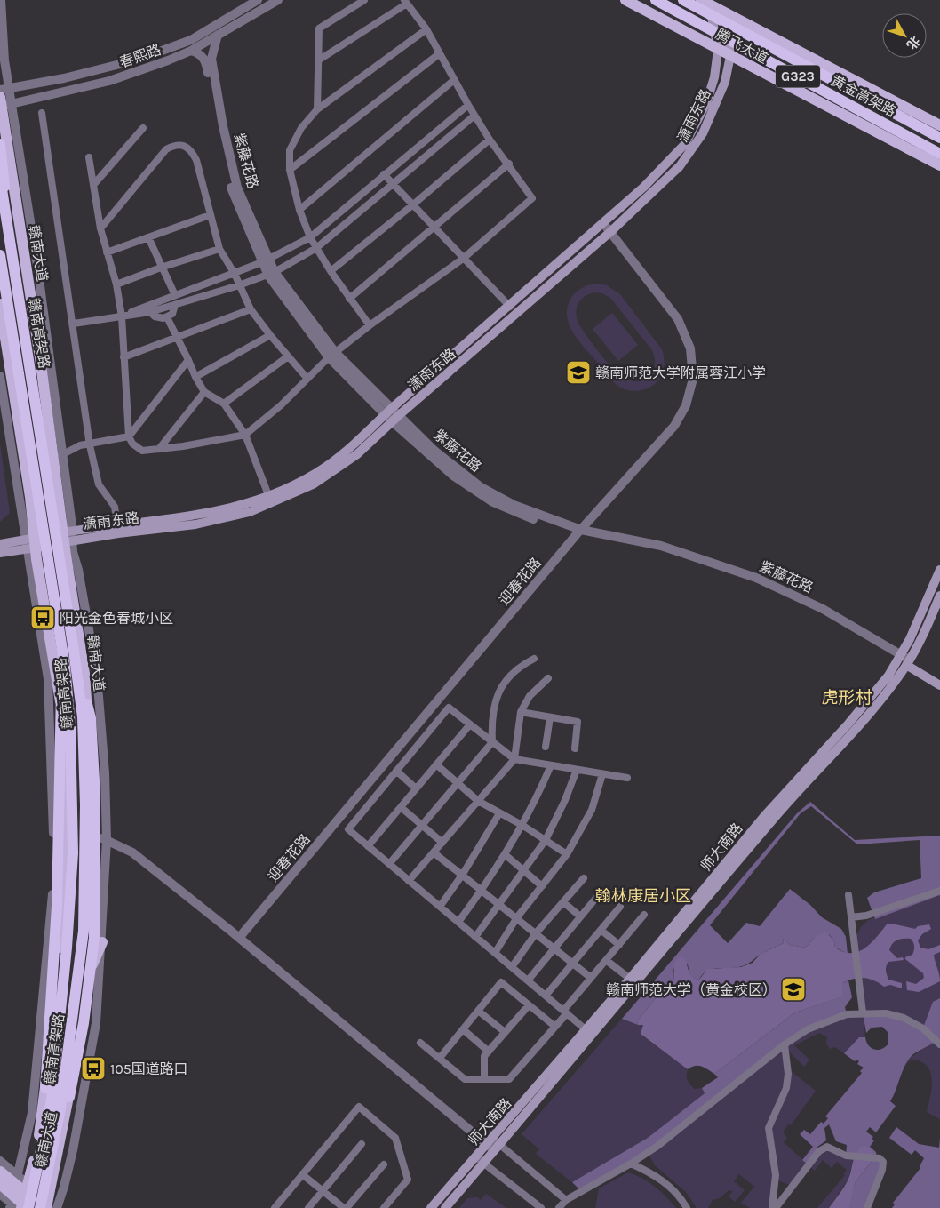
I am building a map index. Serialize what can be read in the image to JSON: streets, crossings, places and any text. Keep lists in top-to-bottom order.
{
  "streets": {
    "highway": ["G323", "黄金高架路", "赣南高架路"],
    "main road": [
      "腾飞大道",
      "潇雨东路",
      "赣南大道",
      "师大南路"
    ],
    "street": ["春熙路", "紫藤花路", "迎春花路"]
  },
  "crossings": [
    ["腾飞大道", "潇雨东路"],
    ["春熙路", "紫藤花路"],
    ["春熙路", "赣南大道"],
    ["潇雨东路", "紫藤花路"],
    ["潇雨东路", "赣南大道"],
    ["潇雨东路", "迎春花路"],
    ["紫藤花路", "迎春花路"],
    ["紫藤花路", "师大南路"],
    ["赣南大道", "赣南高架路"]
  ],
  "districts": ["虎形村", "翰林康居小区"],
  "places": {
    "school or university": ["赣南师范大学附属蓉江小学", "赣南师范大学（黄金校区）"],
    "bus stop": ["阳光金色春城小区", "105国道路口"]
  },
  "north": "bottom right"
}
